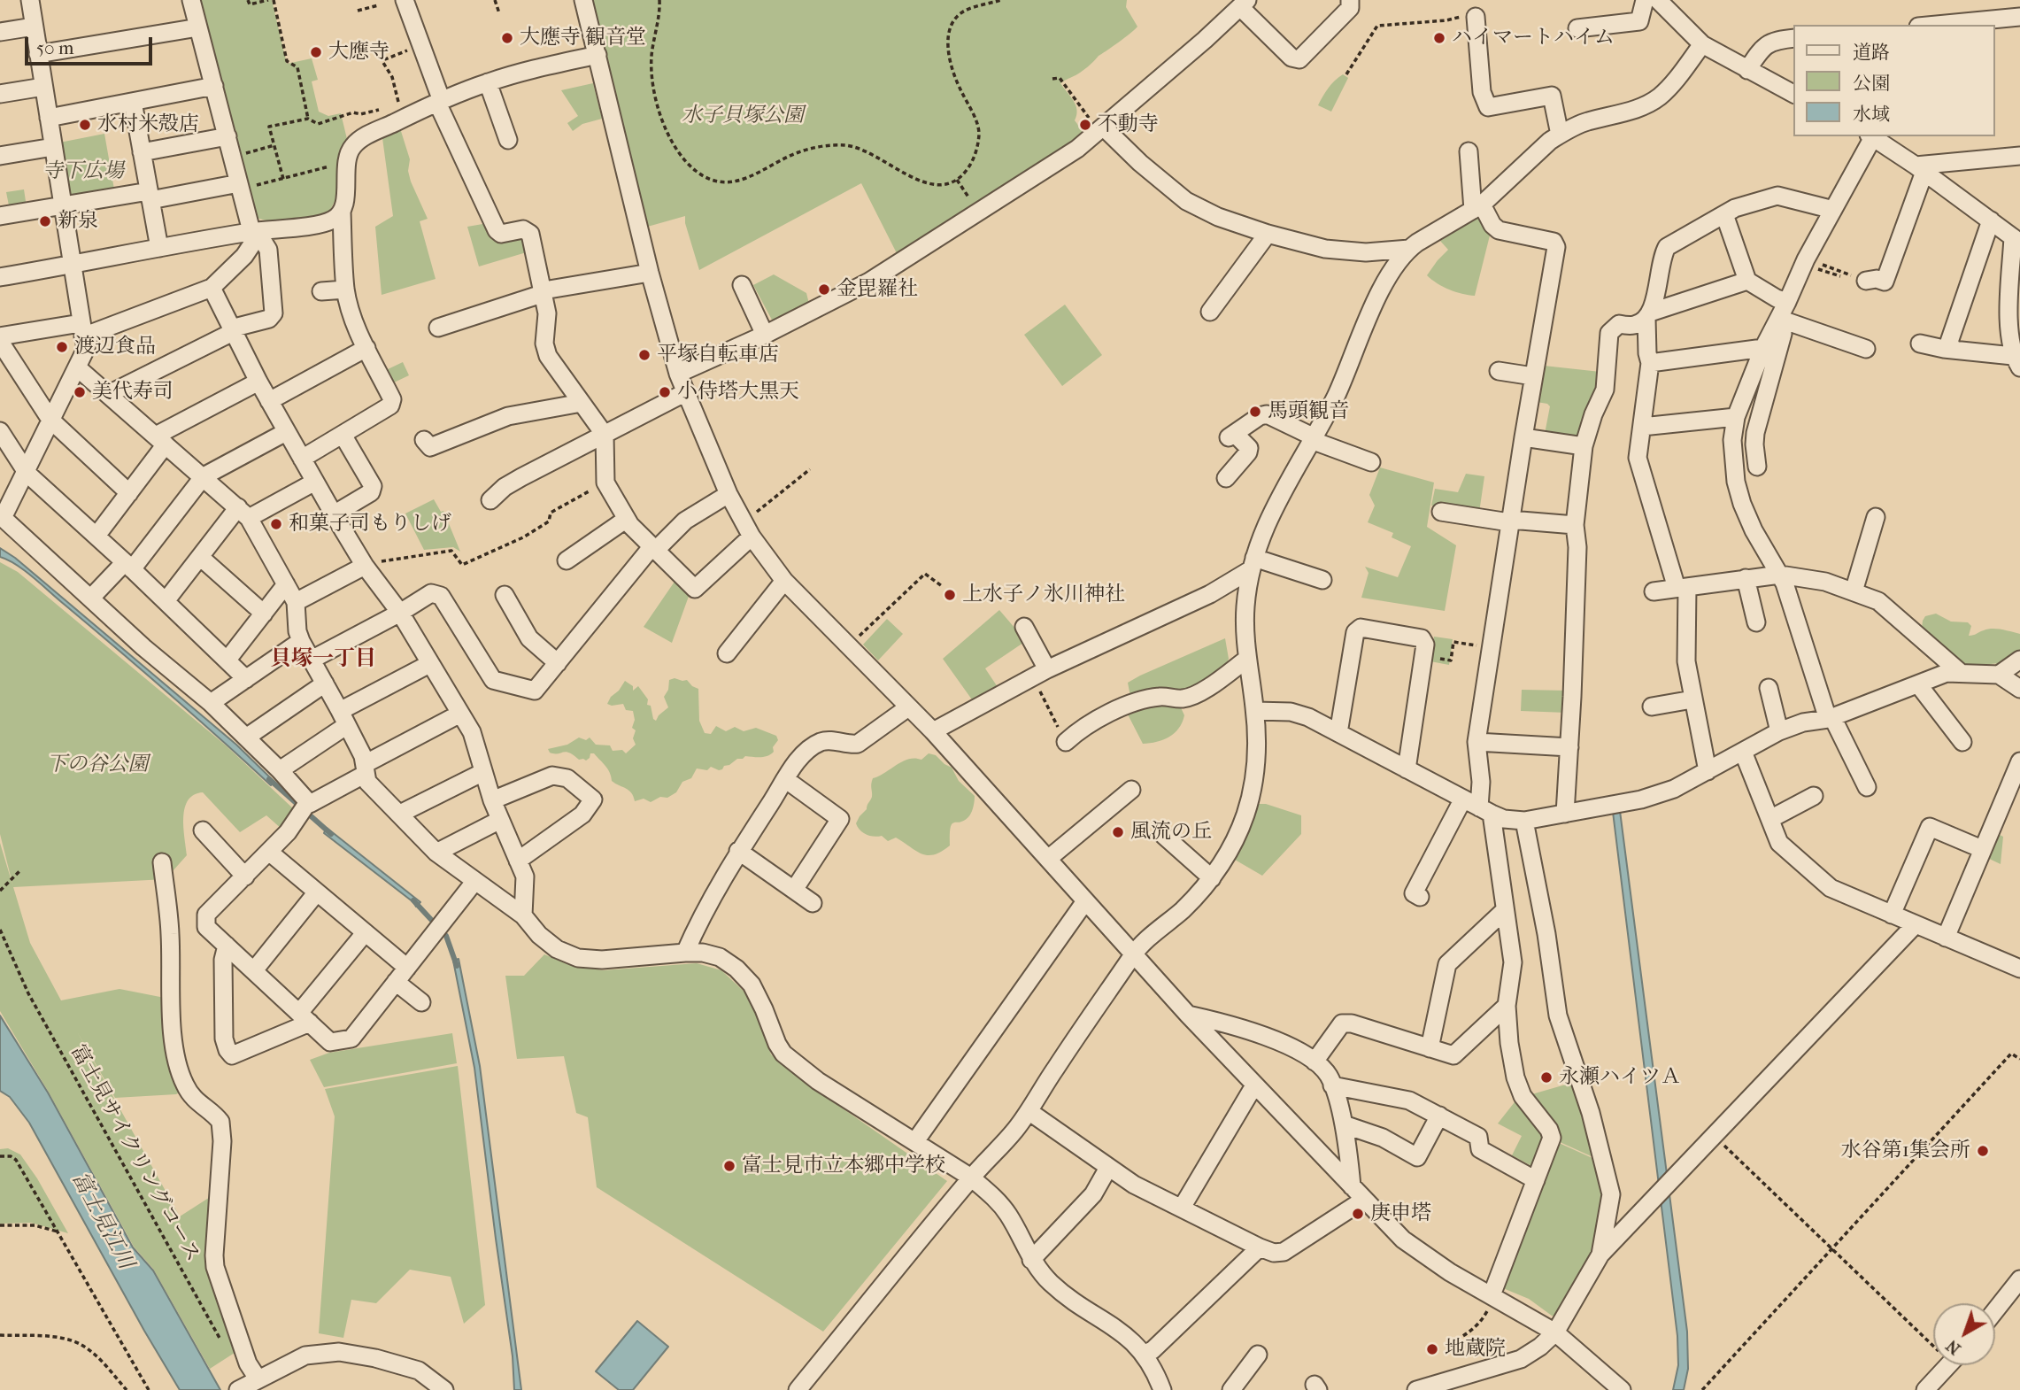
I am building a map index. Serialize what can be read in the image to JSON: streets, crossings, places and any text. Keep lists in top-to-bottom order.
{
  "streets": {
    "path": ["富士見サイクリングコース"]
  },
  "districts": ["貝塚一丁目"],
  "water": ["富士見江川"],
  "parks": ["水子貝塚公園", "寺下広場", "下の谷公園"],
  "places": [
    "大應寺 観音堂",
    "ハイマートハイム",
    "大應寺",
    "水村米殻店",
    "不動寺",
    "新泉",
    "金毘羅社",
    "渡辺食品",
    "平塚自転車店",
    "美代寿司",
    "小侍塔大黒天",
    "馬頭観音",
    "和菓子司もりしげ",
    "上水子ノ氷川神社",
    "風流の丘",
    "永瀬ハイツＡ",
    "水谷第1集会所",
    "富士見市立本郷中学校",
    "庚申塔",
    "地蔵院"
  ],
  "legend": ["道路", "公園", "水域"],
  "scale_bar": "50 m",
  "north": "bottom left"
}
